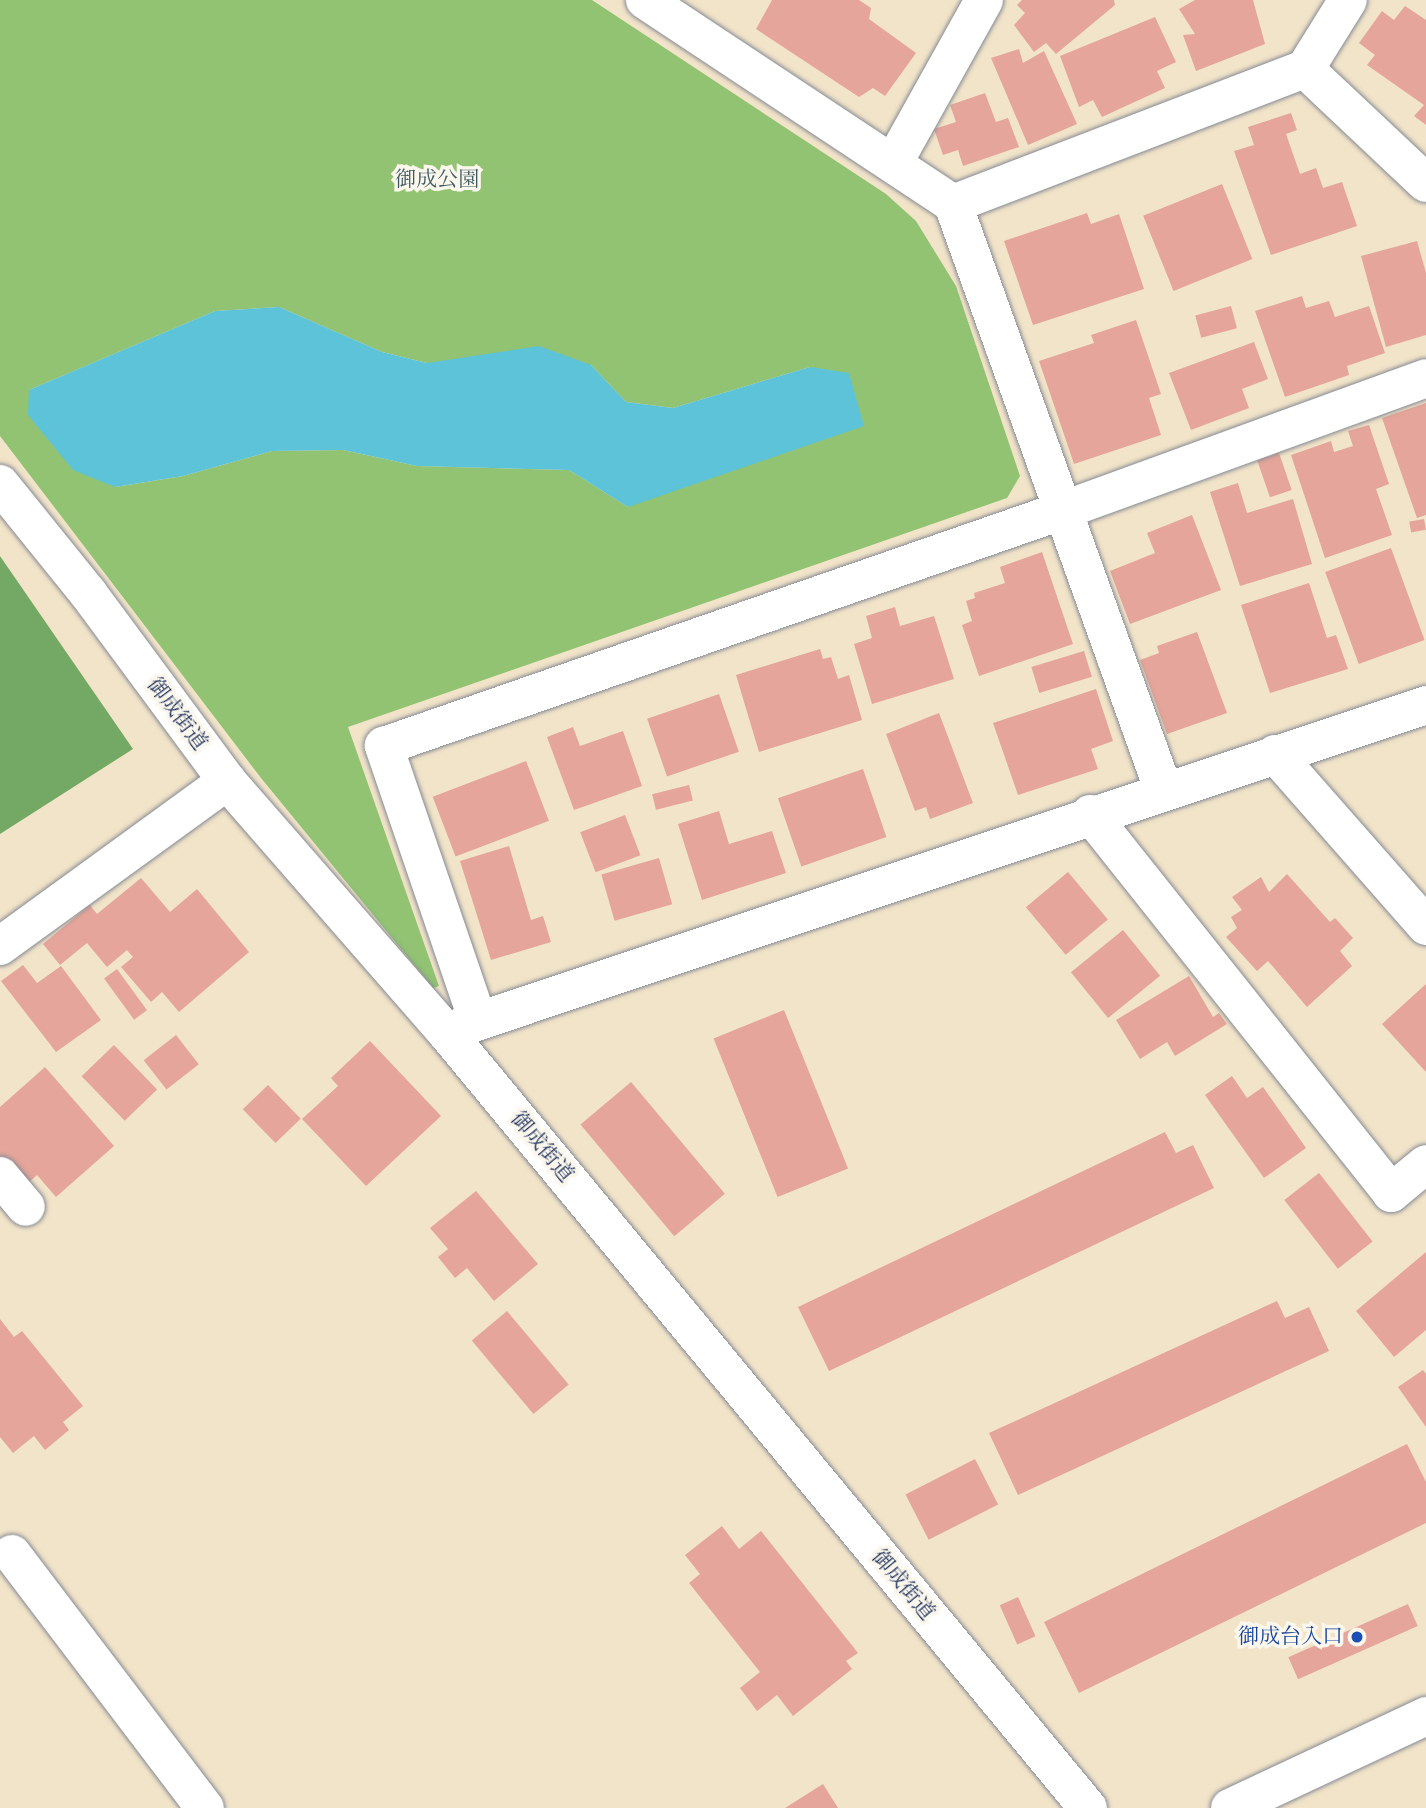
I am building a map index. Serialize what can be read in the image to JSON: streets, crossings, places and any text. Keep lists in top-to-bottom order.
{
  "streets": {
    "street": ["御成街道"]
  },
  "parks": ["御成公園"],
  "places": ["御成台入口"]
}
